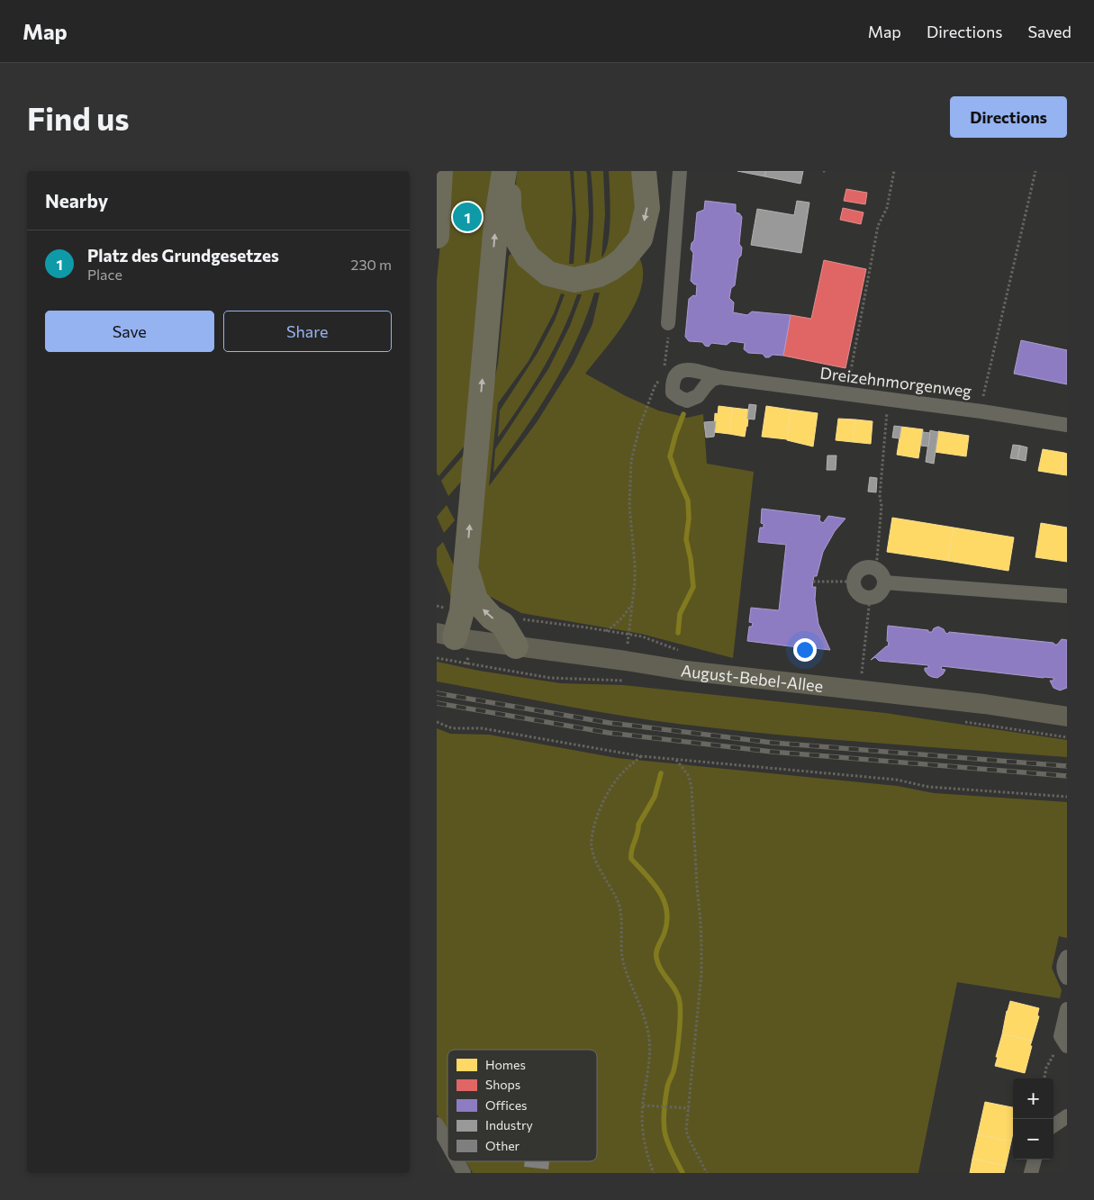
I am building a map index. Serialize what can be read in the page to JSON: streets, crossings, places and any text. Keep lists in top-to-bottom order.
{
  "streets": {
    "main road": ["August-Bebel-Allee"],
    "street": ["Dreizehnmorgenweg"]
  },
  "legend": [
    "Homes",
    "Shops",
    "Offices",
    "Industry",
    "Other"
  ],
  "page": {
    "header": "Map",
    "nav": ["Map", "Directions", "Saved"],
    "buttons": [
      "Directions",
      ["Save", "Share"]
    ],
    "title": "Find us",
    "heading": "Nearby",
    "pins": "1",
    "list": [
      {
        "mark": "1",
        "name": "Platz des Grundgesetzes",
        "note": "Place",
        "value": "230 m"
      }
    ],
    "map_buttons": ["+", "−"]
  }
}
